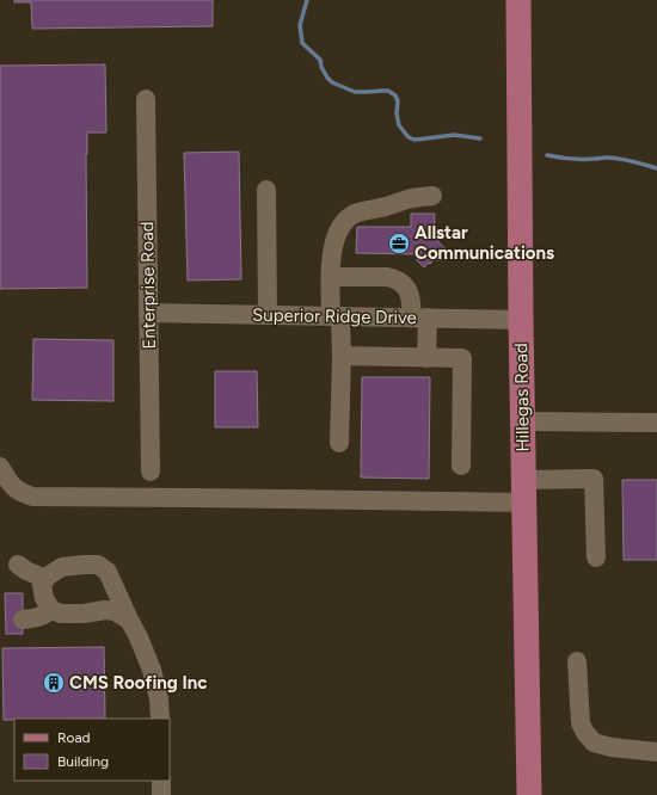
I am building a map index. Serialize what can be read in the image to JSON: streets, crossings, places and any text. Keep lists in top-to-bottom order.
{
  "streets": {
    "main road": ["Hillegas Road"],
    "street": ["Enterprise Road", "Superior Ridge Drive"]
  },
  "crossings": [
    ["Enterprise Road", "Superior Ridge Drive"],
    ["Superior Ridge Drive", "Hillegas Road"]
  ],
  "places": {
    "office": ["Allstar Communications"],
    "building": ["CMS Roofing Inc"]
  },
  "legend": ["Road", "Building"]
}
